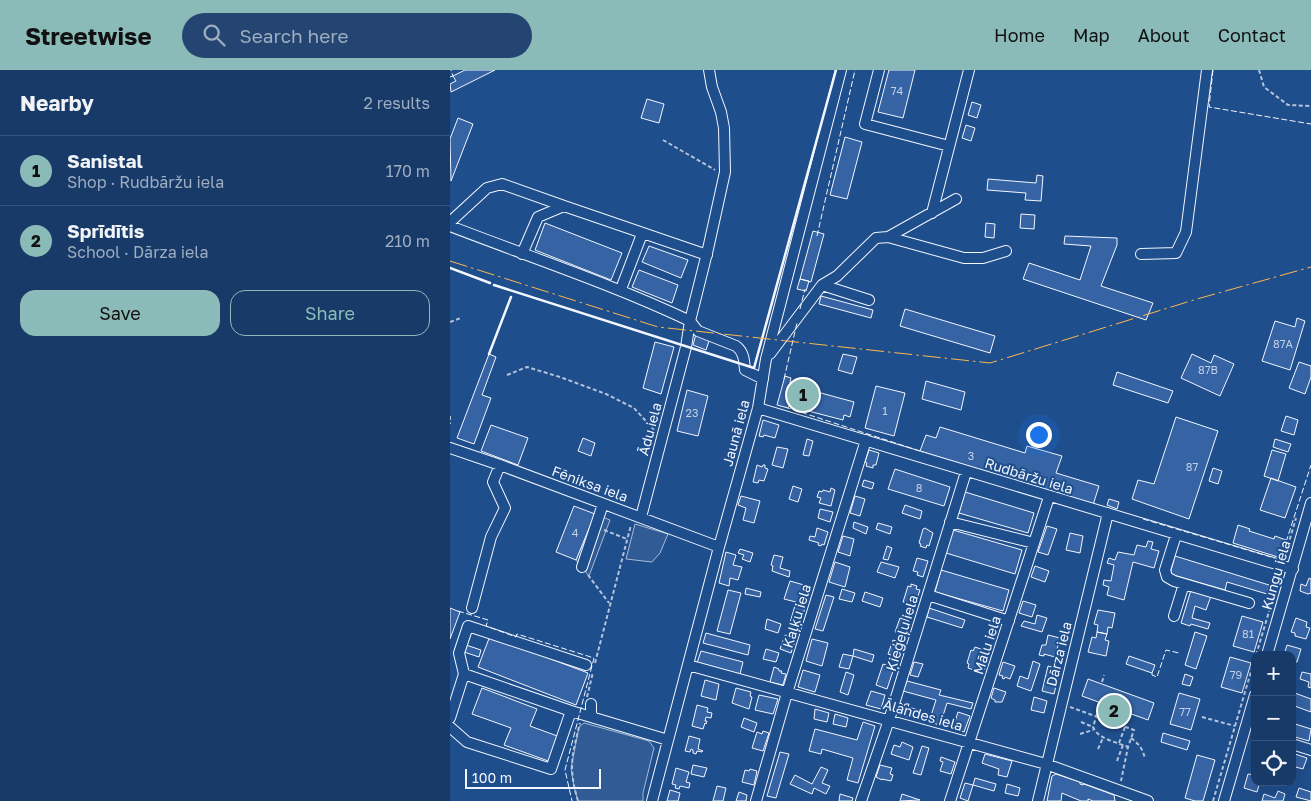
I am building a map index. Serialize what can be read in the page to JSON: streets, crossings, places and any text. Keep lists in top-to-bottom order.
{
  "streets": {
    "street": [
      "Ādu iela",
      "Jaunā iela",
      "Rudbāržu iela",
      "Fēniksa iela",
      "Kungu iela",
      "Kaļķu iela",
      "Ķieģeļu iela",
      "Mālu iela",
      "Dārza iela",
      "Ālandes iela"
    ]
  },
  "crossings": [
    ["Ādu iela", "Fēniksa iela"],
    ["Jaunā iela", "Rudbāržu iela"],
    ["Jaunā iela", "Fēniksa iela"],
    ["Jaunā iela", "Ālandes iela"],
    ["Rudbāržu iela", "Kungu iela"],
    ["Rudbāržu iela", "Kaļķu iela"],
    ["Rudbāržu iela", "Ķieģeļu iela"],
    ["Rudbāržu iela", "Mālu iela"],
    ["Rudbāržu iela", "Dārza iela"],
    ["Kaļķu iela", "Ālandes iela"],
    ["Ķieģeļu iela", "Ālandes iela"],
    ["Mālu iela", "Ālandes iela"],
    ["Dārza iela", "Ālandes iela"]
  ],
  "house_numbers": [
    "74",
    "87A",
    "87B",
    "1",
    "23",
    "3",
    "87",
    "8",
    "4",
    "81",
    "79",
    "77"
  ],
  "scale_bar": "100 m",
  "page": {
    "header": "Streetwise",
    "search": "Search here",
    "nav": [
      "Home",
      "Map",
      "About",
      "Contact"
    ],
    "heading": ["Nearby", "2 results"],
    "list": [
      {
        "mark": "1",
        "name": "Sanistal",
        "note": "Shop · Rudbāržu iela",
        "value": "170 m"
      },
      {
        "mark": "2",
        "name": "Sprīdītis",
        "note": "School · Dārza iela",
        "value": "210 m"
      }
    ],
    "buttons": ["Save", "Share"],
    "pins": ["1", "2"],
    "map_buttons": ["+", "−"],
    "scale": "100 m"
  }
}
